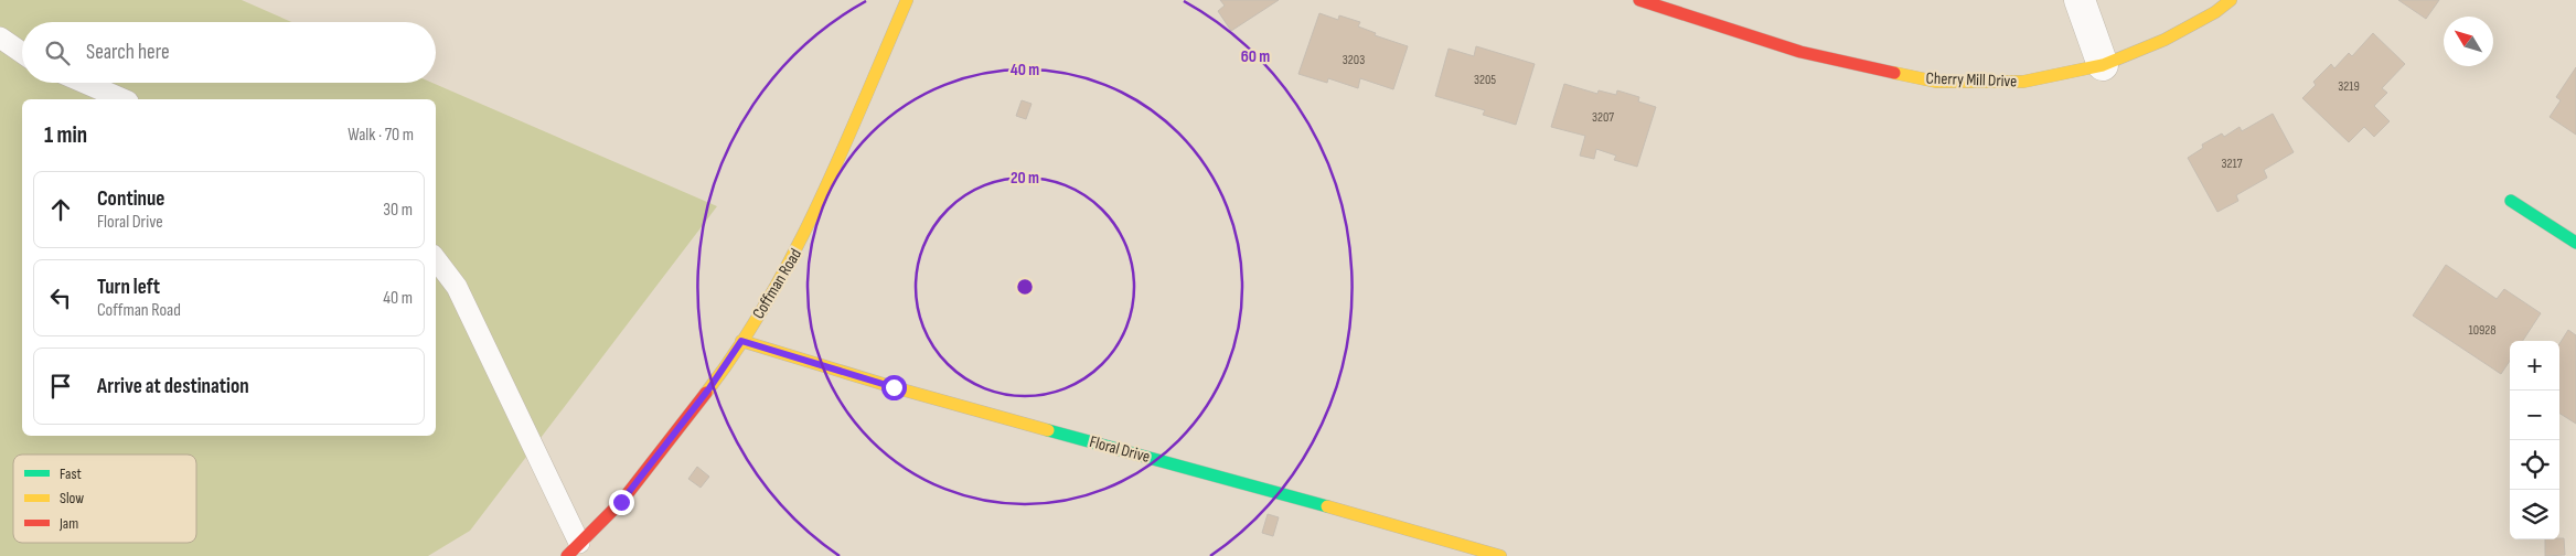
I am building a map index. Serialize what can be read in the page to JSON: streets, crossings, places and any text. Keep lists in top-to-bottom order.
{
  "streets": {
    "street": ["Cherry Mill Drive", "Coffman Road", "Floral Drive"]
  },
  "crossings": [
    ["Coffman Road", "Floral Drive"]
  ],
  "house_numbers": [
    "3203",
    "3205",
    "3219",
    "3207",
    "3217",
    "10928"
  ],
  "legend": ["Fast", "Slow", "Jam"],
  "north": "top left",
  "page": {
    "search": "Search here",
    "heading": ["1 min", "Walk · 70 m"],
    "list": [
      ["Continue", "Floral Drive", "30 m"],
      ["Turn left", "Coffman Road", "40 m"],
      "Arrive at destination"
    ],
    "map_buttons": ["+", "−"]
  },
  "rings": ["60 m", "40 m", "20 m"]
}
